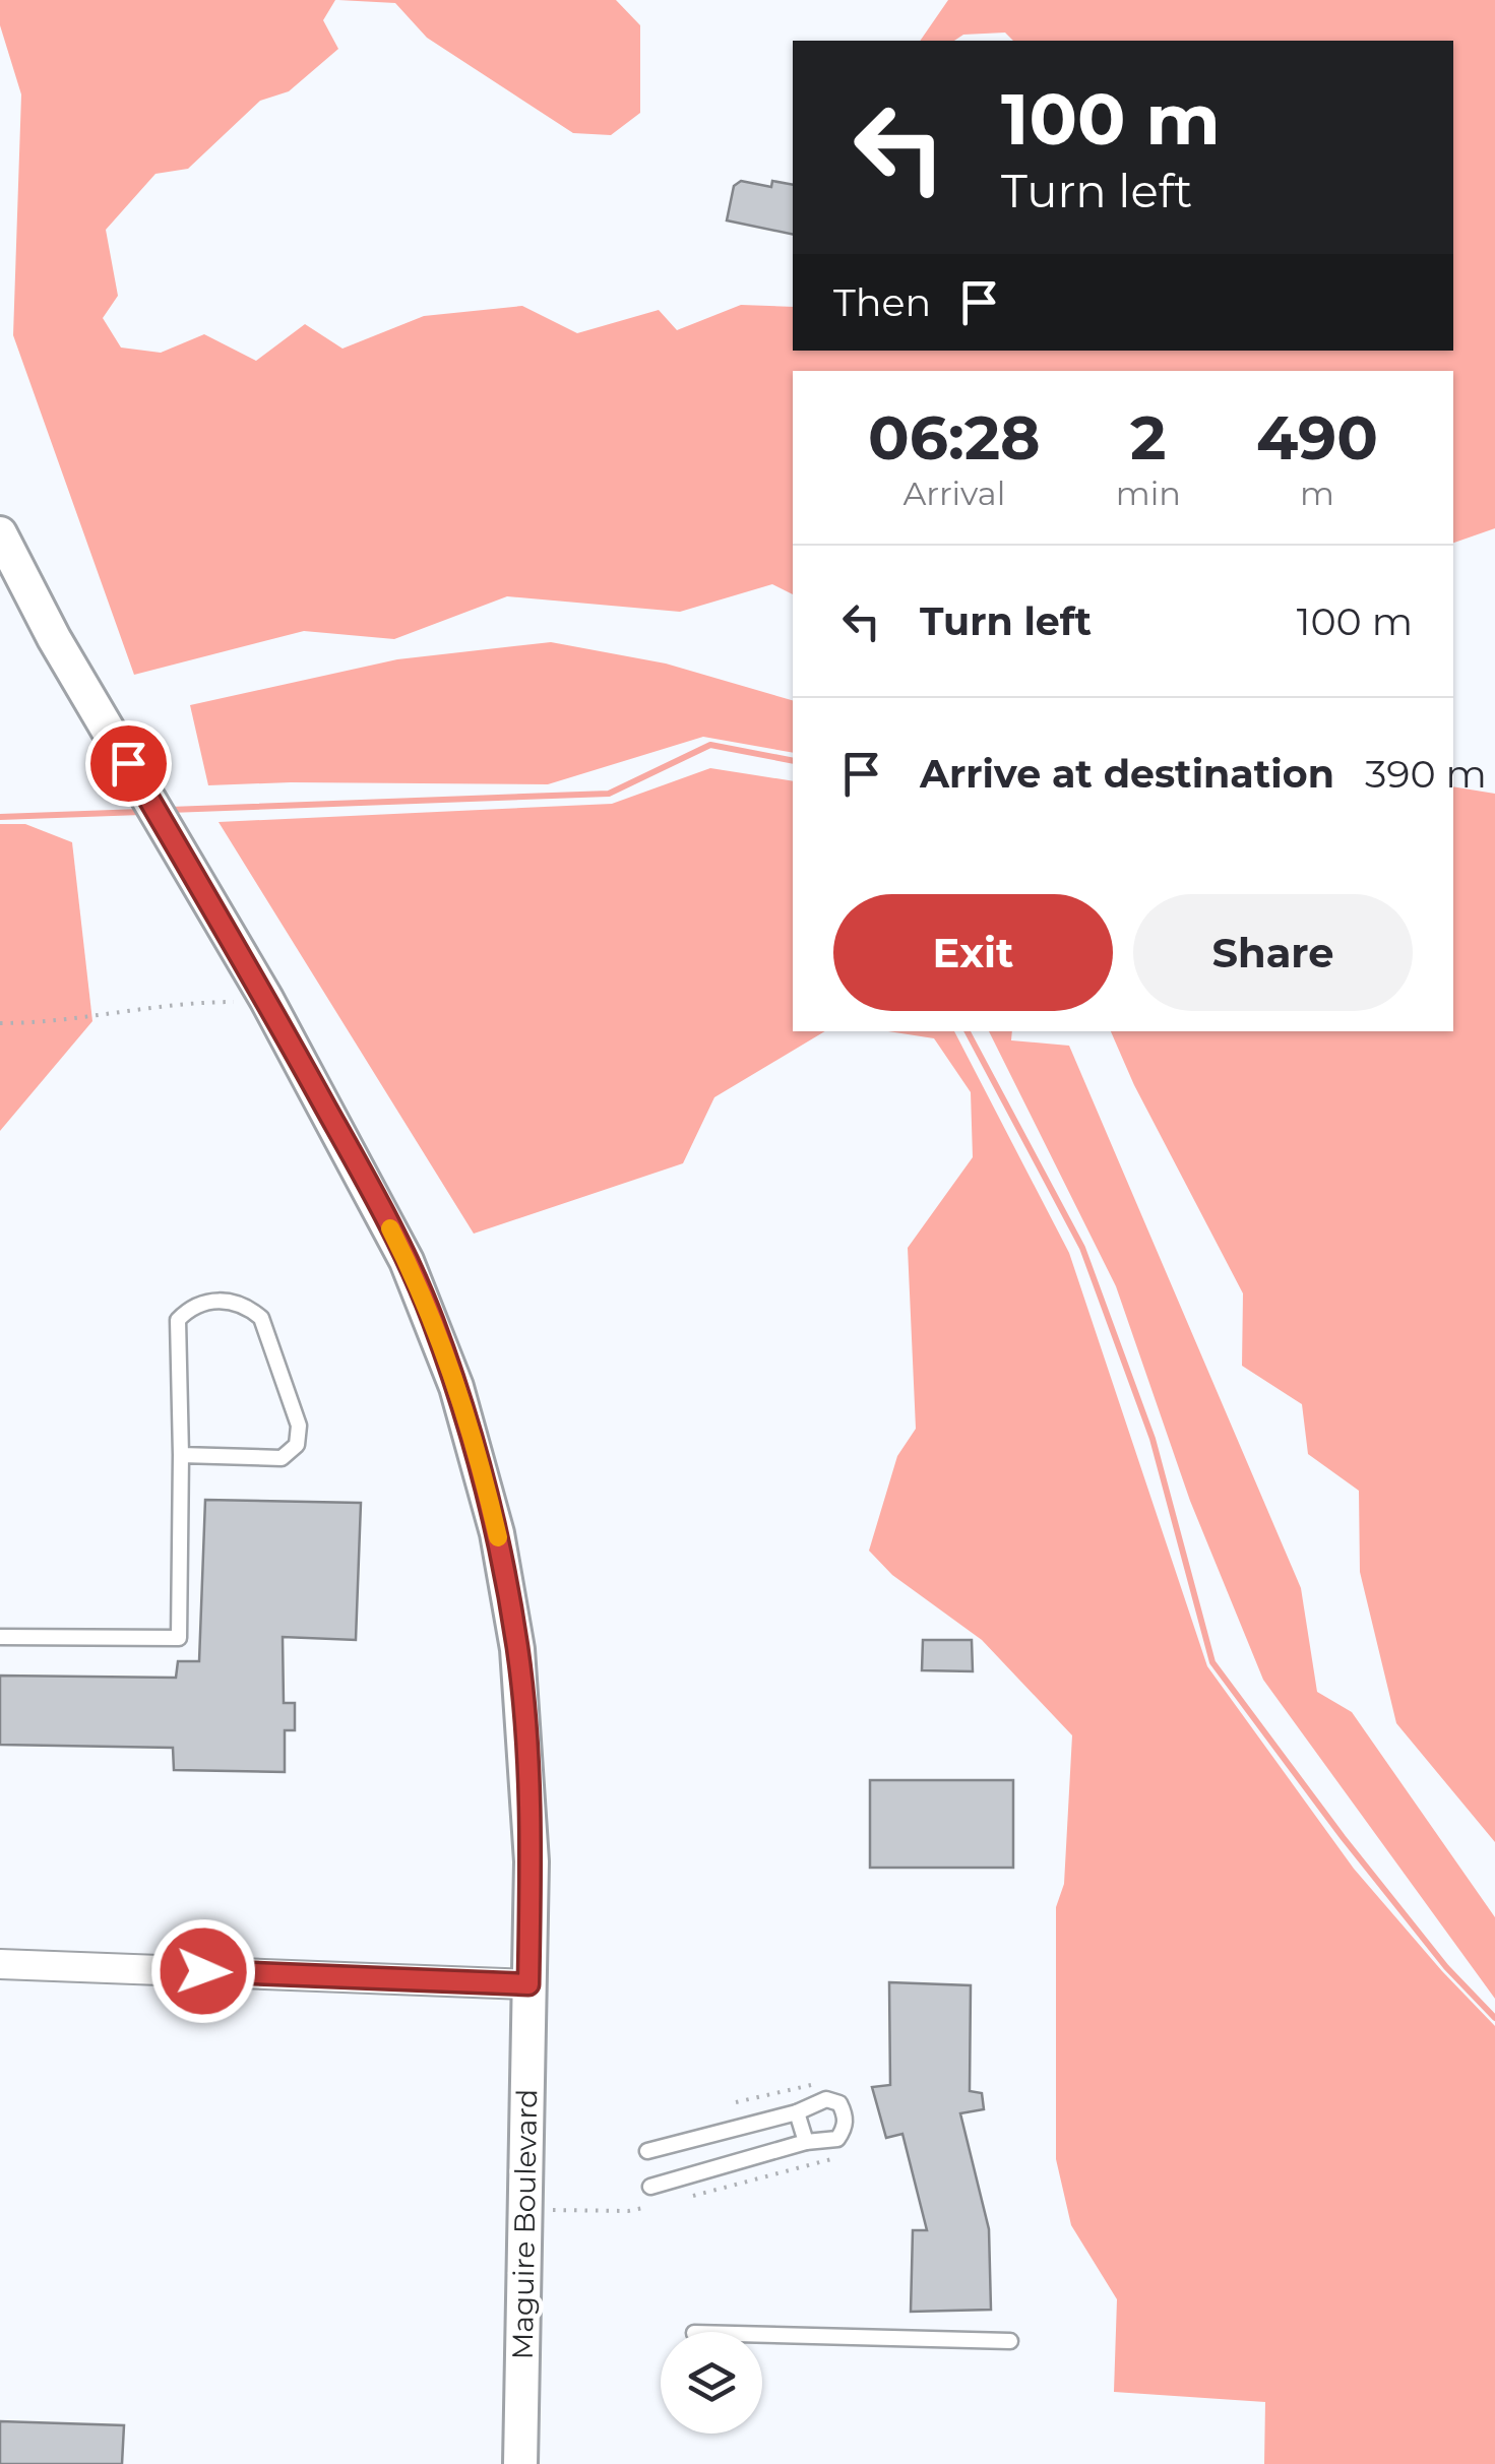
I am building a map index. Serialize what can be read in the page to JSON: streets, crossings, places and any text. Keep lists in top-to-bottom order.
{
  "streets": {
    "street": ["Maguire Boulevard"]
  },
  "page": {
    "turn": ["100 m", "Turn left"],
    "then": "Then",
    "eta": [
      "06:28",
      "Arrival",
      "2",
      "min",
      "490",
      "m"
    ],
    "list": [
      {
        "name": "Turn left",
        "value": "100 m"
      },
      {
        "name": "Arrive at destination",
        "value": "390 m"
      }
    ],
    "buttons": ["Exit", "Share"]
  }
}
